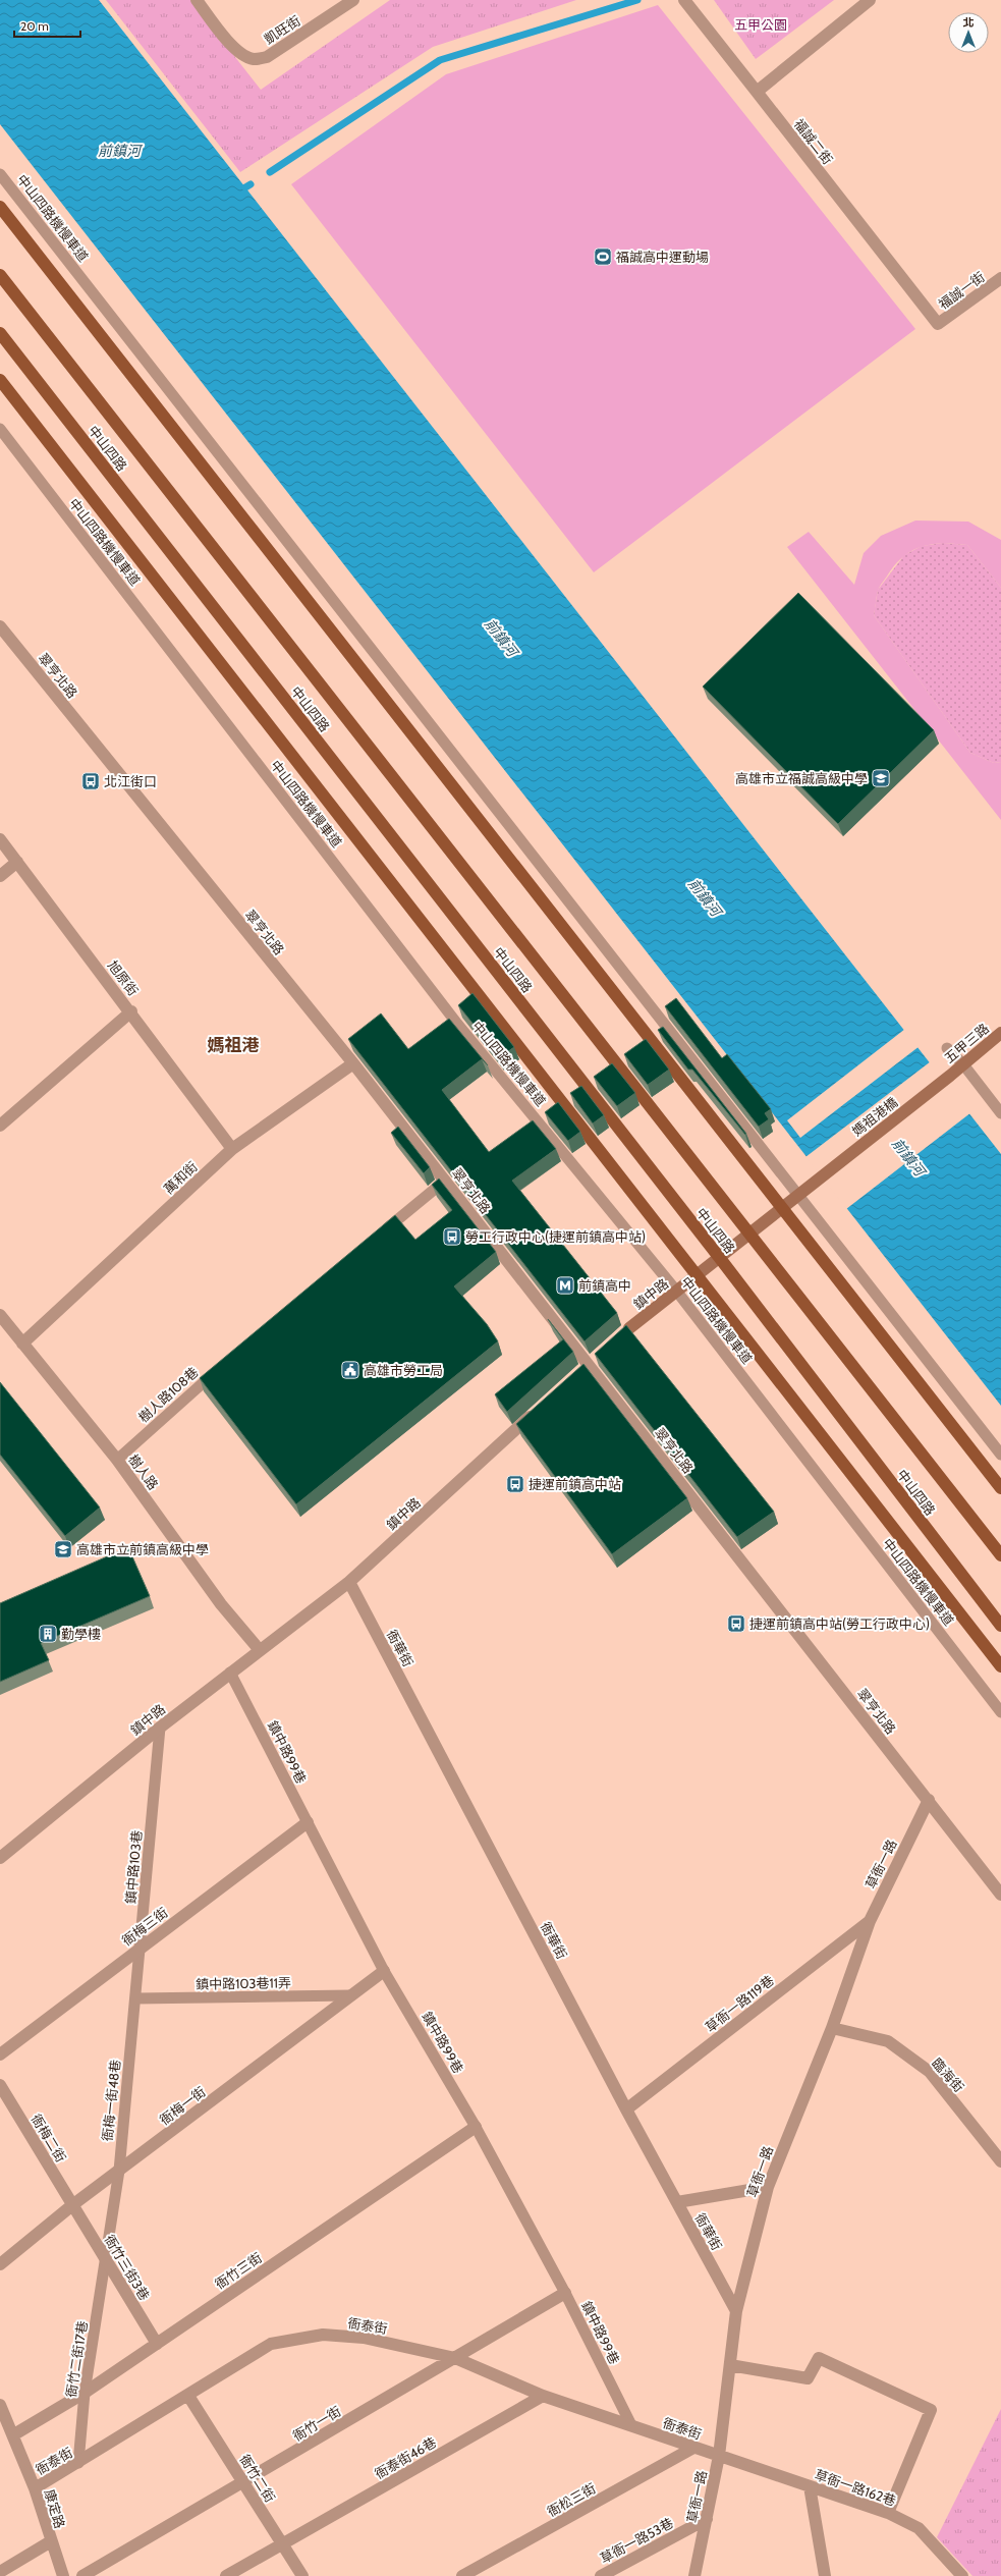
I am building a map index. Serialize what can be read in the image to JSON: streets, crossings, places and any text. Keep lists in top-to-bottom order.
{
  "streets": {
    "main road": [
      "中山四路",
      "五甲三路",
      "媽祖港橋",
      "鎮中路"
    ],
    "street": [
      "凱旺街",
      "福誠二街",
      "福誠一街",
      "翠亨北路",
      "旭原街",
      "萬和街",
      "樹人路",
      "衙華街",
      "草衙一路",
      "衙梅三街",
      "草衙一路119巷",
      "臨海街",
      "衙梅一街",
      "衙梅二街",
      "衙竹三街3巷",
      "衙竹三街",
      "衙泰街",
      "衙竹一街",
      "衙泰街46巷",
      "衙竹二街",
      "草衙一路162巷",
      "衙松三街",
      "康定路",
      "草衙一路53巷"
    ],
    "lane": [
      "中山四路機慢車道",
      "樹人路108巷",
      "鎮中路99巷",
      "鎮中路103巷",
      "鎮中路103巷11弄",
      "衙梅一街48巷",
      "衙竹二街17巷"
    ]
  },
  "crossings": [
    ["福誠二街", "福誠一街"],
    ["中山四路機慢車道", "鎮中路"],
    ["中山四路", "鎮中路"],
    ["翠亨北路", "萬和街"],
    ["翠亨北路", "草衙一路"],
    ["五甲三路", "媽祖港橋"],
    ["媽祖港橋", "鎮中路"],
    ["萬和街", "樹人路"],
    ["鎮中路", "樹人路"],
    ["鎮中路", "衙華街"],
    ["鎮中路", "鎮中路99巷"],
    ["鎮中路", "鎮中路103巷"],
    ["樹人路108巷", "樹人路"],
    ["衙華街", "草衙一路"],
    ["衙華街", "草衙一路119巷"],
    ["鎮中路99巷", "衙梅三街"],
    ["鎮中路99巷", "衙梅一街"],
    ["鎮中路99巷", "衙竹三街"],
    ["鎮中路99巷", "衙泰街"],
    ["鎮中路99巷", "衙竹一街"],
    ["草衙一路", "草衙一路119巷"],
    ["草衙一路", "臨海街"],
    ["草衙一路", "衙泰街"],
    ["草衙一路", "草衙一路162巷"],
    ["草衙一路", "草衙一路53巷"],
    ["鎮中路103巷", "衙梅三街"],
    ["鎮中路103巷", "鎮中路103巷11弄"],
    ["鎮中路103巷", "衙梅一街48巷"],
    ["鎮中路103巷11弄", "衙梅一街"],
    ["衙梅一街48巷", "衙梅一街"],
    ["衙梅一街48巷", "衙竹三街3巷"],
    ["衙梅一街48巷", "衙竹二街17巷"],
    ["衙梅一街", "衙梅二街"],
    ["衙梅一街", "衙竹三街3巷"],
    ["衙梅二街", "衙竹三街3巷"],
    ["衙竹三街3巷", "衙竹三街"],
    ["衙竹三街3巷", "衙竹二街17巷"],
    ["衙竹三街", "衙竹二街17巷"],
    ["衙竹三街", "康定路"],
    ["衙泰街", "衙竹二街17巷"],
    ["衙泰街", "衙竹一街"],
    ["衙泰街", "衙泰街46巷"],
    ["衙泰街", "衙竹二街"],
    ["衙泰街", "草衙一路162巷"],
    ["衙泰街", "衙松三街"],
    ["衙泰街", "康定路"],
    ["衙竹一街", "衙竹二街"],
    ["衙泰街46巷", "衙竹二街"]
  ],
  "districts": ["媽祖港"],
  "water": ["前鎮河"],
  "parks": ["五甲公園"],
  "places": {
    "sports": ["福誠高中運動場"],
    "school or university": ["高雄市立福誠高級中學", "高雄市立前鎮高級中學"],
    "bus stop": [
      "北江街口",
      "勞工行政中心(捷運前鎮高中站)",
      "捷運前鎮高中站",
      "捷運前鎮高中站(勞工行政中心)"
    ],
    "metro station": ["前鎮高中"],
    "public building": ["高雄市勞工局"],
    "building": ["勤學樓"]
  },
  "scale_bar": "20 m",
  "north": "top"
}
